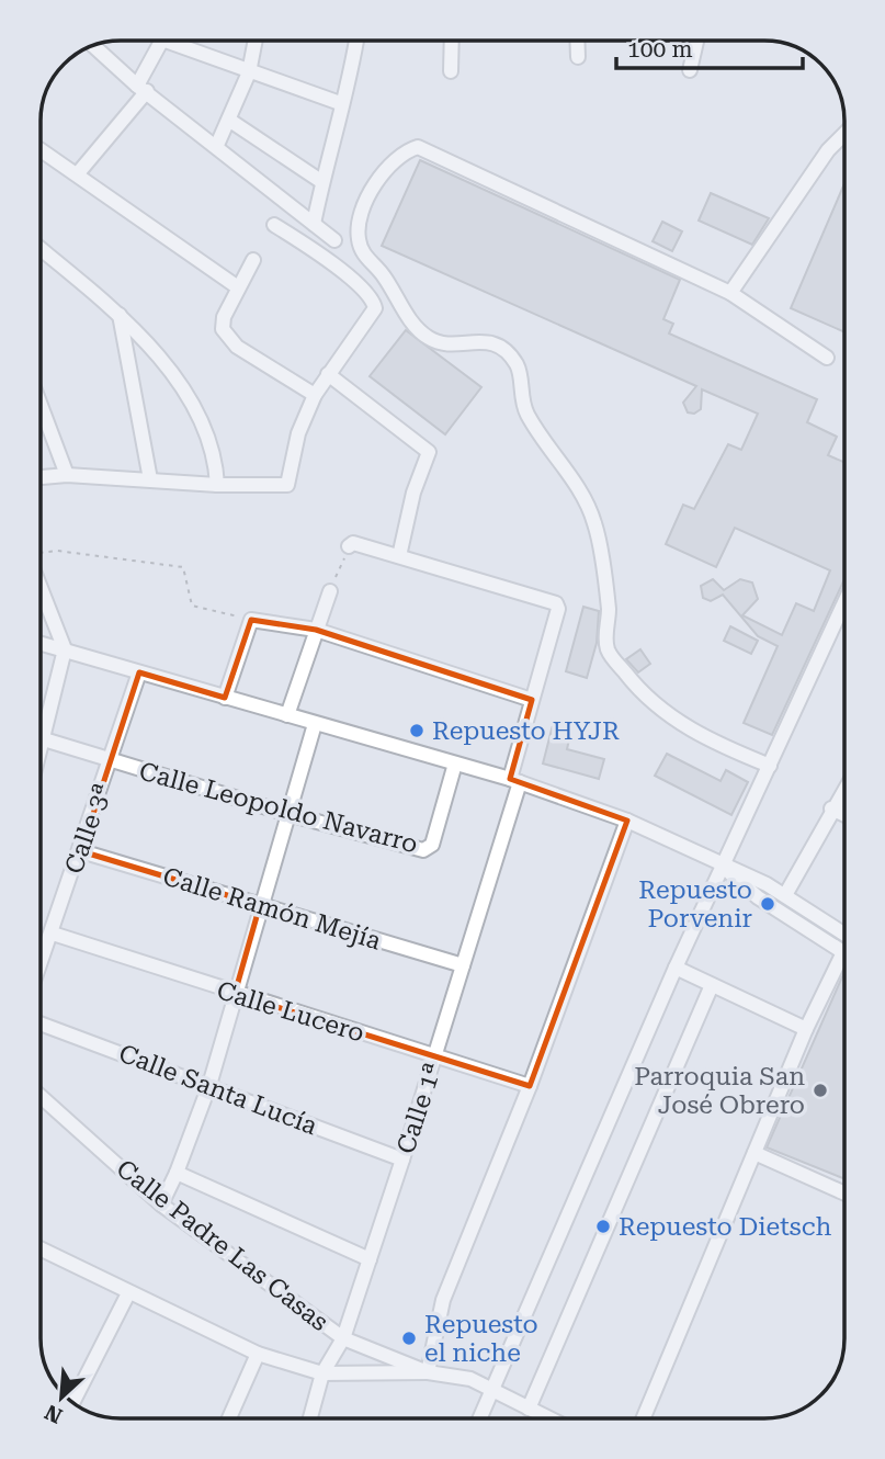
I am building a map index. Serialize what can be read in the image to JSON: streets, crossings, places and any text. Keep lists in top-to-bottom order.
{
  "streets": {
    "street": [
      "Calle Leopoldo Navarro",
      "Calle 3ª",
      "Calle Ramón Mejía",
      "Calle Lucero",
      "Calle Santa Lucía",
      "Calle 1ª",
      "Calle Padre Las Casas"
    ]
  },
  "crossings": [
    ["Calle Leopoldo Navarro", "Calle 3ª"],
    ["Calle 3ª", "Calle Ramón Mejía"],
    ["Calle 3ª", "Calle Lucero"],
    ["Calle Ramón Mejía", "Calle 1ª"],
    ["Calle Lucero", "Calle 1ª"],
    ["Calle Santa Lucía", "Calle 1ª"],
    ["Calle 1ª", "Calle Padre Las Casas"]
  ],
  "places": [
    "Repuesto HYJR",
    "Repuesto Porvenir",
    "Parroquia San José Obrero",
    "Repuesto Dietsch",
    "Repuesto el niche"
  ],
  "scale_bar": "100 m",
  "north": "bottom left"
}
